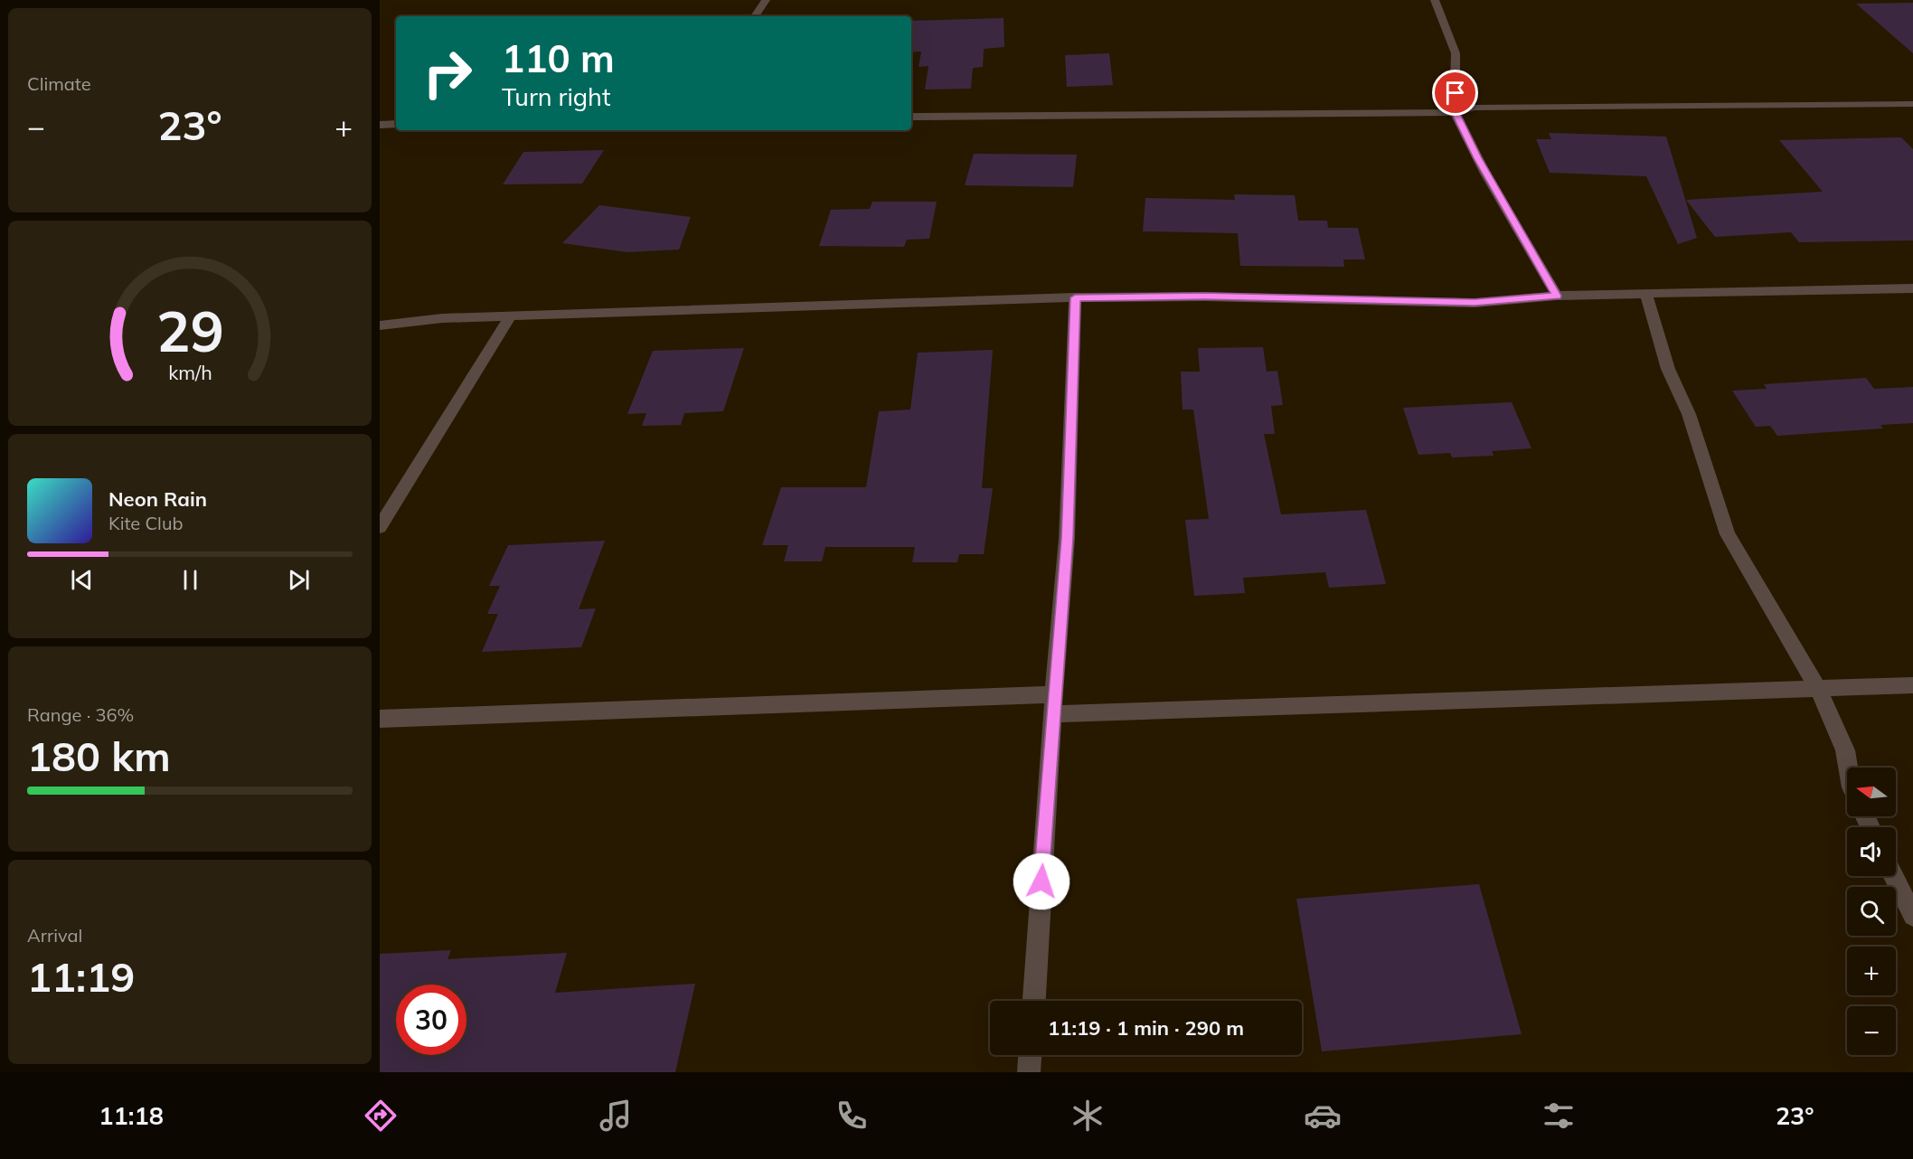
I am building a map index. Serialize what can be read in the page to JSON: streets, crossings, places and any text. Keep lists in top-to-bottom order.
{
  "north": "left",
  "page": {
    "tile": [
      "Climate",
      ["Range · 36%", "180 km"],
      ["Arrival", "11:19"]
    ],
    "turn": ["110 m", "Turn right"],
    "heat": ["−", "23°", "+"],
    "song": ["Neon Rain", "Kite Club"],
    "map_buttons": ["+", "−"],
    "limit": "30",
    "trip": "11:19 · 1 min · 290 m",
    "tabs": ["11:18", "23°"],
    "gauge": ["29", "km/h"]
  }
}
